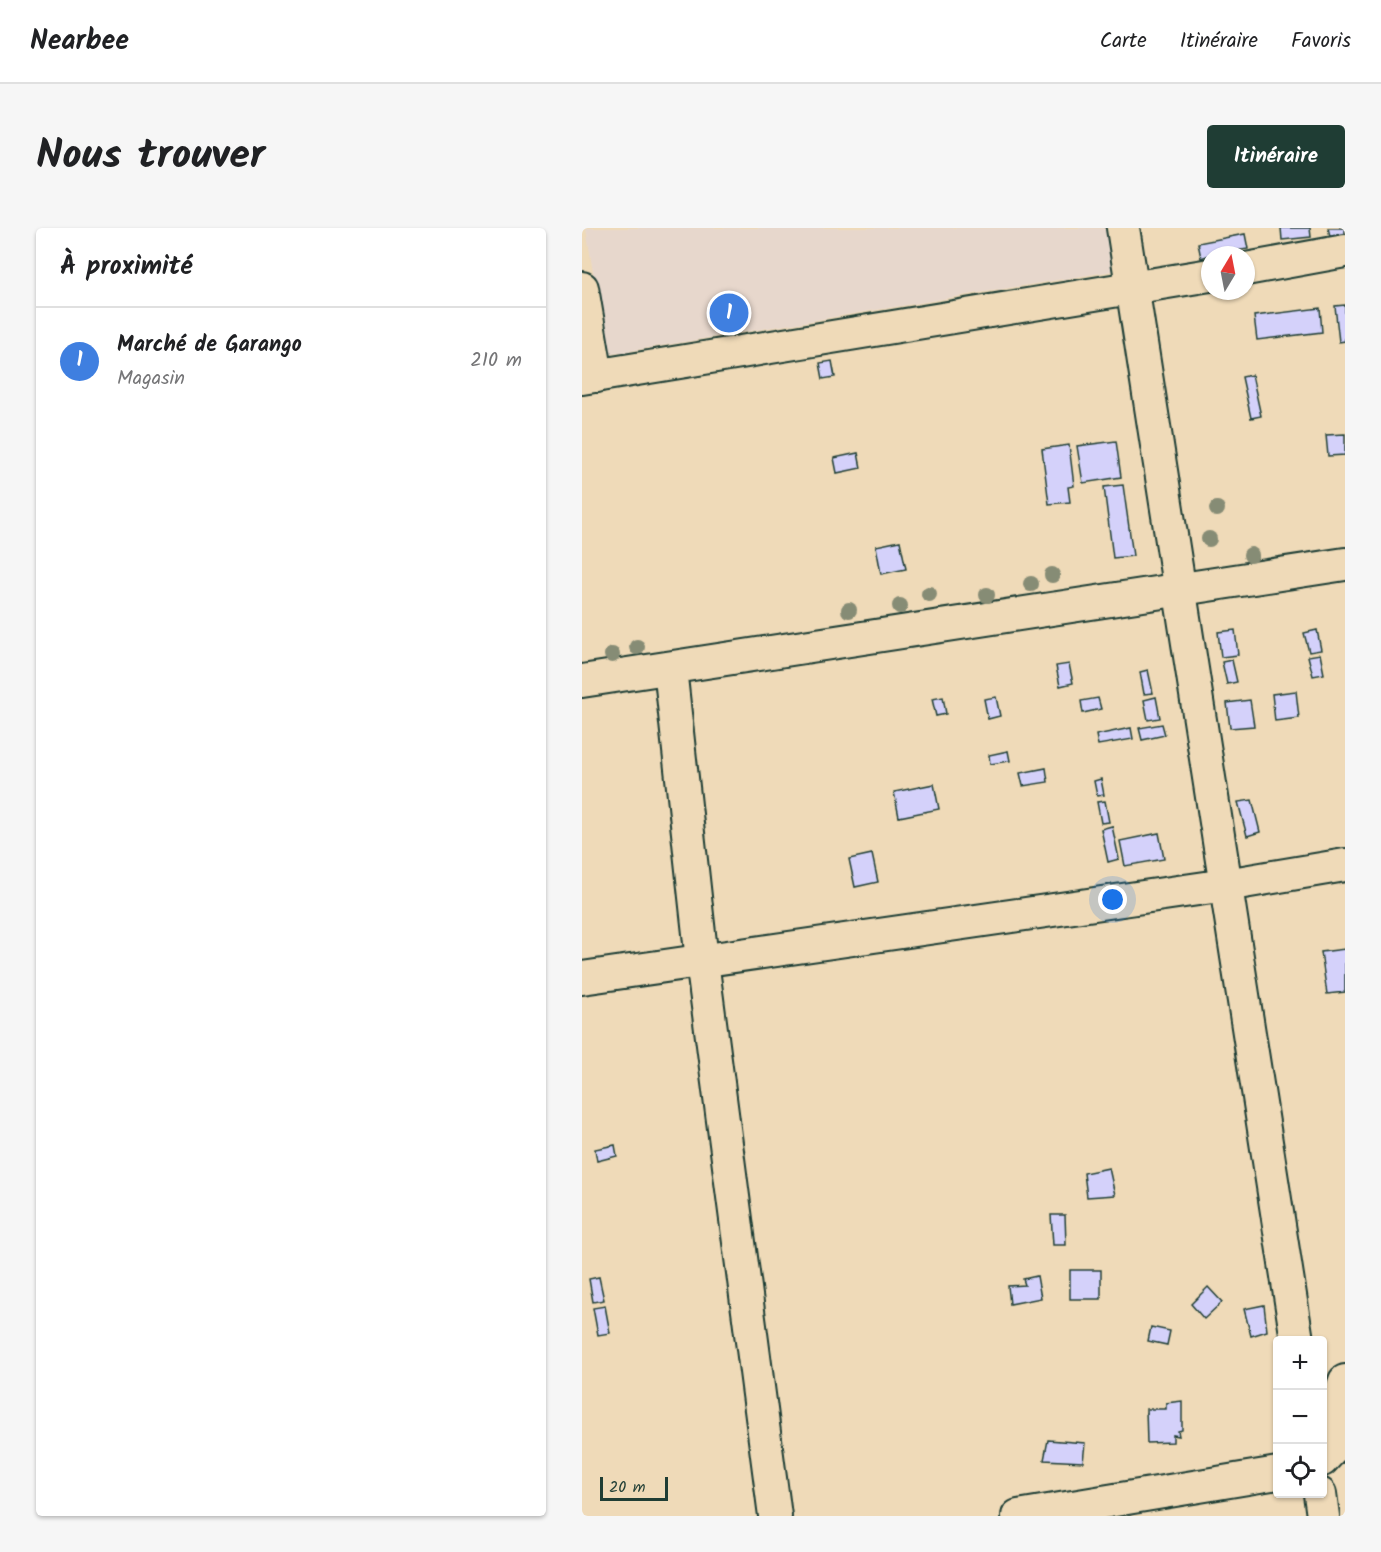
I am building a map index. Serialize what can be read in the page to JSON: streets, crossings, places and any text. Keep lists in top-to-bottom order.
{
  "scale_bar": "20 m",
  "north": "top",
  "page": {
    "header": "Nearbee",
    "nav": ["Carte", "Itinéraire", "Favoris"],
    "title": "Nous trouver",
    "buttons": "Itinéraire",
    "heading": "À proximité",
    "pins": "1",
    "list": [
      {
        "mark": "1",
        "name": "Marché de Garango",
        "note": "Magasin",
        "value": "210 m"
      }
    ],
    "map_buttons": ["+", "−"],
    "scale": "20 m"
  }
}
